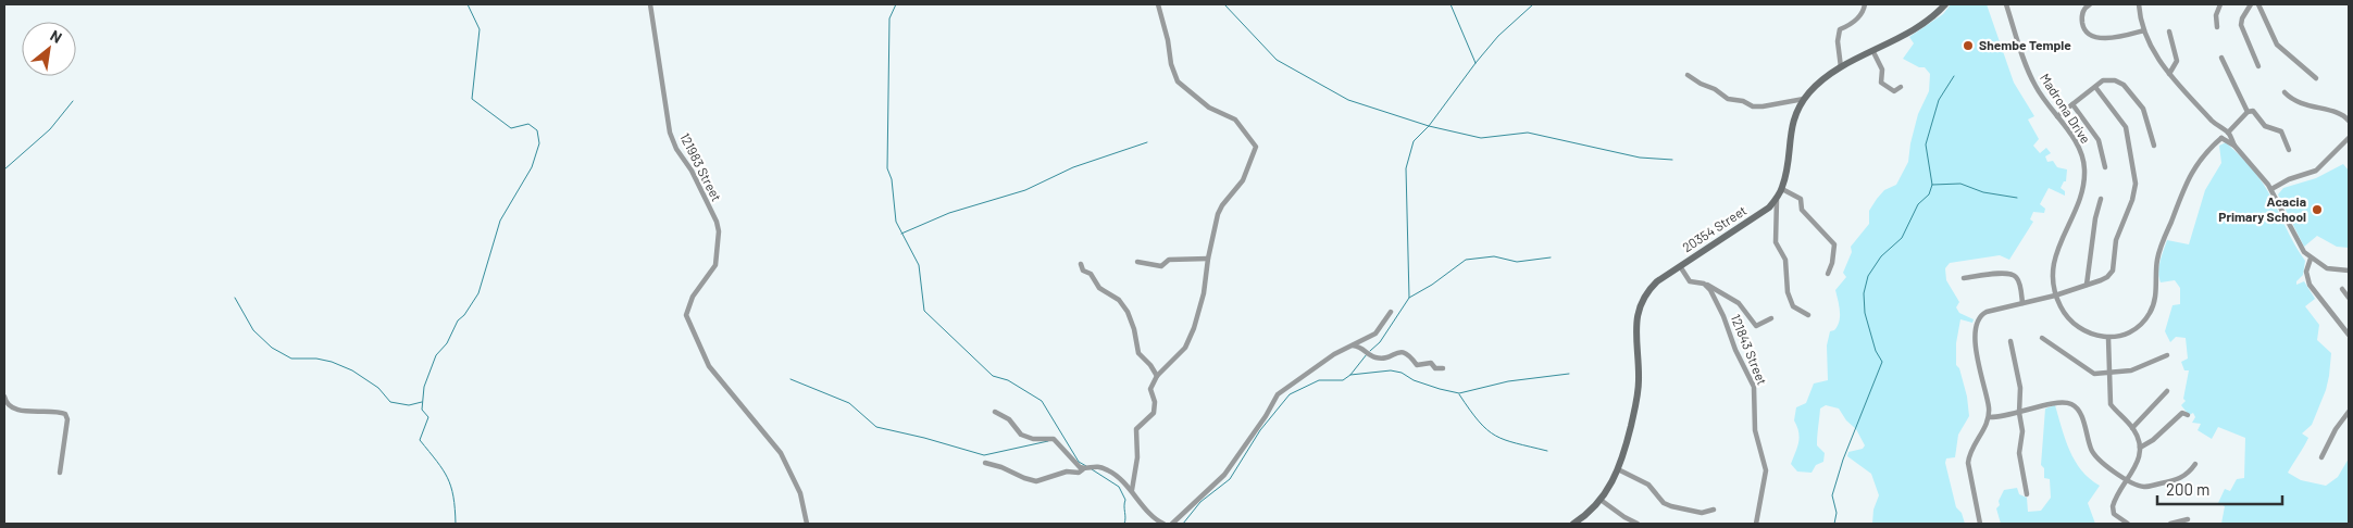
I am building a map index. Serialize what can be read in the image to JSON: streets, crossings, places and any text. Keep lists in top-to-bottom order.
{
  "streets": {
    "street": [
      "Madrona Drive",
      "121983 Street",
      "20354 Street",
      "121843 Street"
    ]
  },
  "places": ["Shembe Temple", "Acacia Primary School"],
  "scale_bar": "200 m",
  "north": "top right"
}
